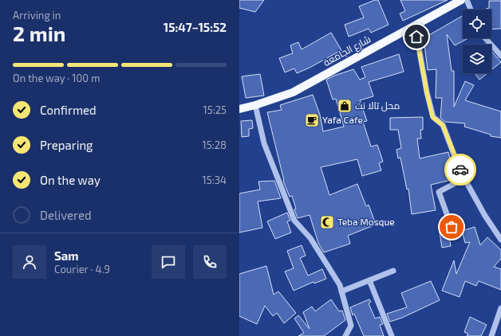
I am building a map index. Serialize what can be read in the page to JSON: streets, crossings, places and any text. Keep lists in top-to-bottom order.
{
  "streets": {
    "main road": ["شارع الجامعة"]
  },
  "places": {
    "shop": ["محل تالا نت"],
    "cafe": ["Yafa Cafe"],
    "mosque": ["Teba Mosque"]
  },
  "page": {
    "heading": ["2 min", "Arriving in", "15:47–15:52"],
    "panel": ["Sam", "Courier · 4.9"],
    "bar": "On the way · 100 m",
    "list": [
      ["Confirmed", "15:25"],
      ["Preparing", "15:28"],
      ["On the way", "15:34"],
      "Delivered"
    ]
  }
}
